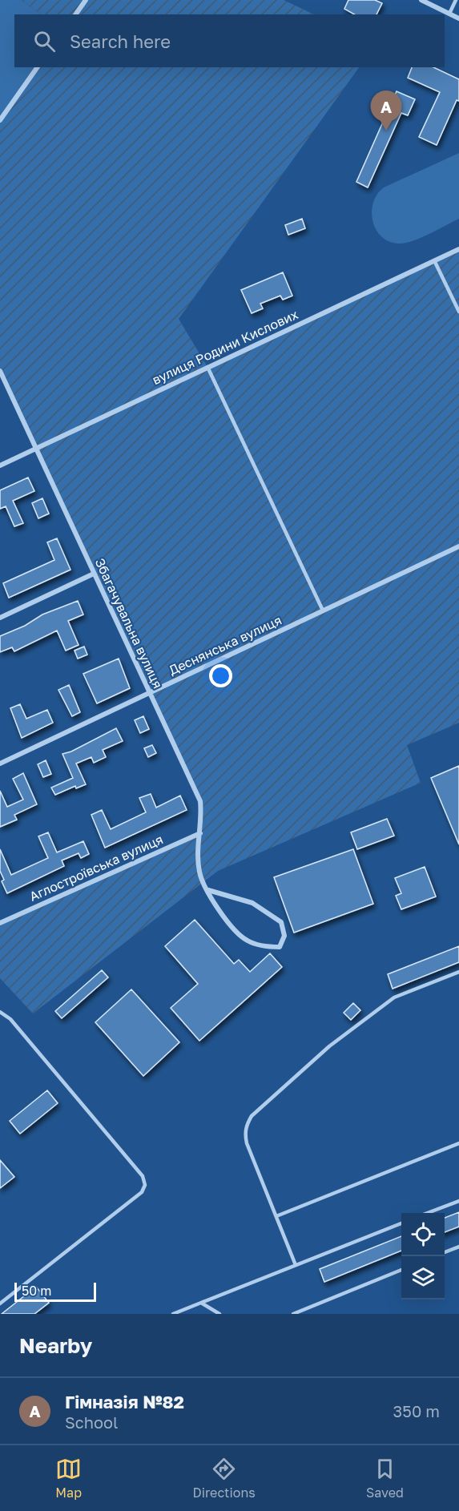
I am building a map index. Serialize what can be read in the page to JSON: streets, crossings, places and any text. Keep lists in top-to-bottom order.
{
  "streets": {
    "street": [
      "вулиця Родини Кислових",
      "Збагачувальна вулиця",
      "Деснянська вулиця",
      "Аглостроївська вулиця"
    ]
  },
  "crossings": [
    ["вулиця Родини Кислових", "Збагачувальна вулиця"],
    ["Збагачувальна вулиця", "Деснянська вулиця"],
    ["Збагачувальна вулиця", "Аглостроївська вулиця"]
  ],
  "scale_bar": "50 m",
  "page": {
    "search": "Search here",
    "pins": "A",
    "scale": "50 m",
    "heading": "Nearby",
    "list": [
      {
        "mark": "A",
        "name": "Гімназія №82",
        "note": "School",
        "value": "350 m"
      }
    ],
    "nav": ["Map", "Directions", "Saved"]
  }
}
